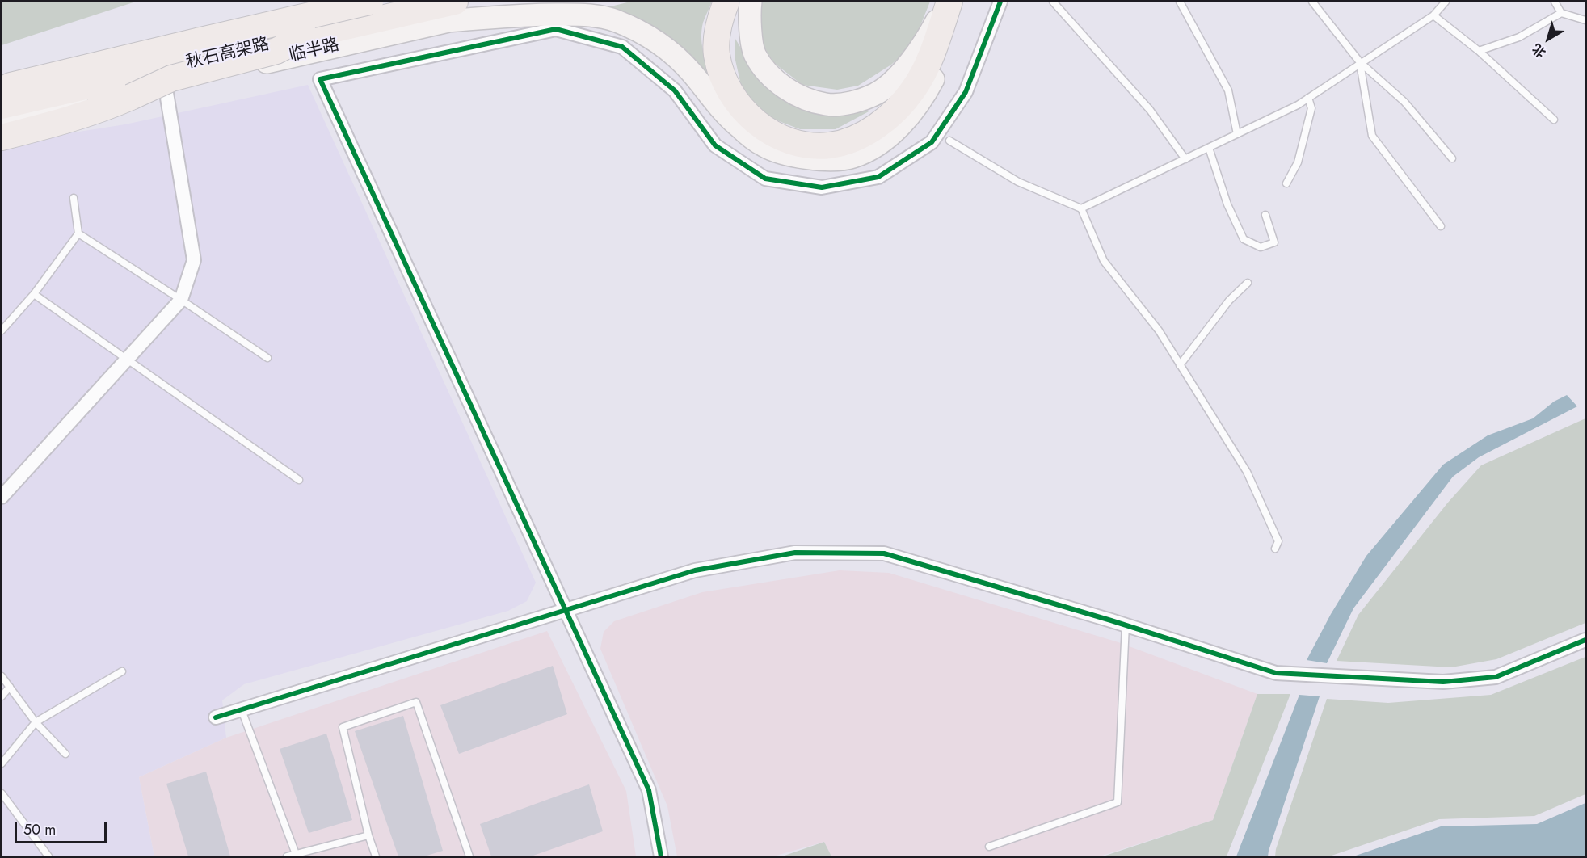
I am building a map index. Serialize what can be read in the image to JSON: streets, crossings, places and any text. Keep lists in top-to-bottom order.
{
  "streets": {
    "highway": ["秋石高架路"],
    "main road": ["临半路"]
  },
  "scale_bar": "50 m",
  "north": "bottom left"
}
